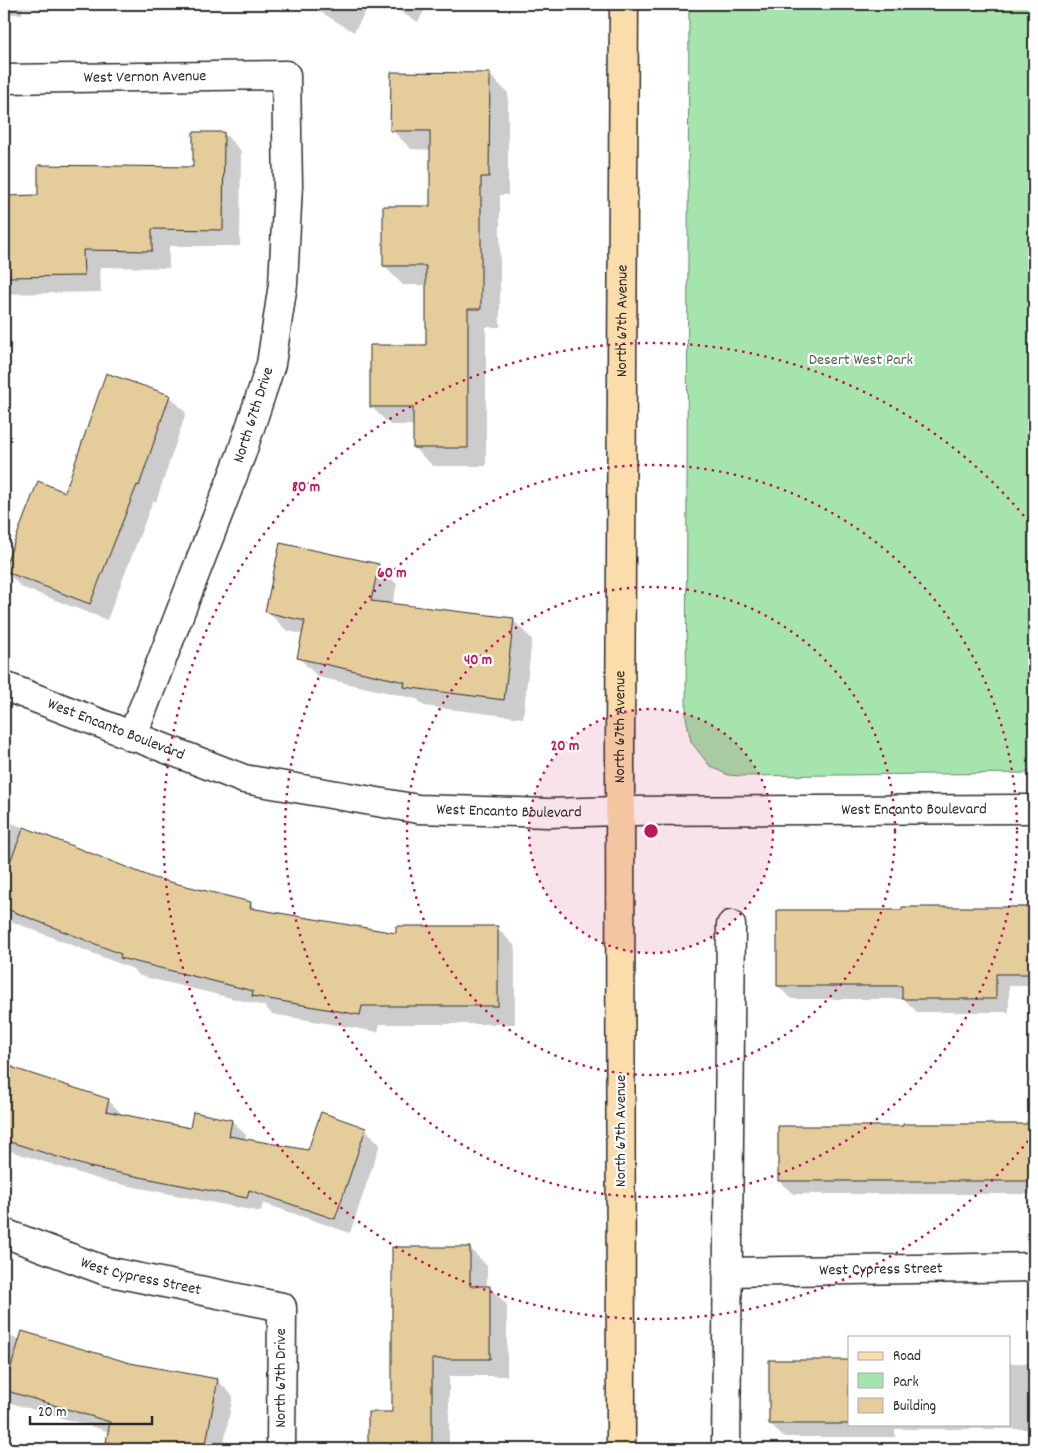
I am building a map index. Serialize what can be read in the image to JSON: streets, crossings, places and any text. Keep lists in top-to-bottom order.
{
  "streets": {
    "main road": ["North 67th Avenue"],
    "street": [
      "West Vernon Avenue",
      "North 67th Drive",
      "West Encanto Boulevard",
      "West Cypress Street"
    ]
  },
  "crossings": [
    ["West Vernon Avenue", "North 67th Drive"],
    ["North 67th Avenue", "West Encanto Boulevard"],
    ["North 67th Drive", "West Encanto Boulevard"],
    ["North 67th Drive", "West Cypress Street"]
  ],
  "parks": ["Desert West Park"],
  "legend": ["Road", "Park", "Building"],
  "scale_bar": "20 m",
  "rings": [
    "80 m",
    "60 m",
    "40 m",
    "20 m"
  ]
}
